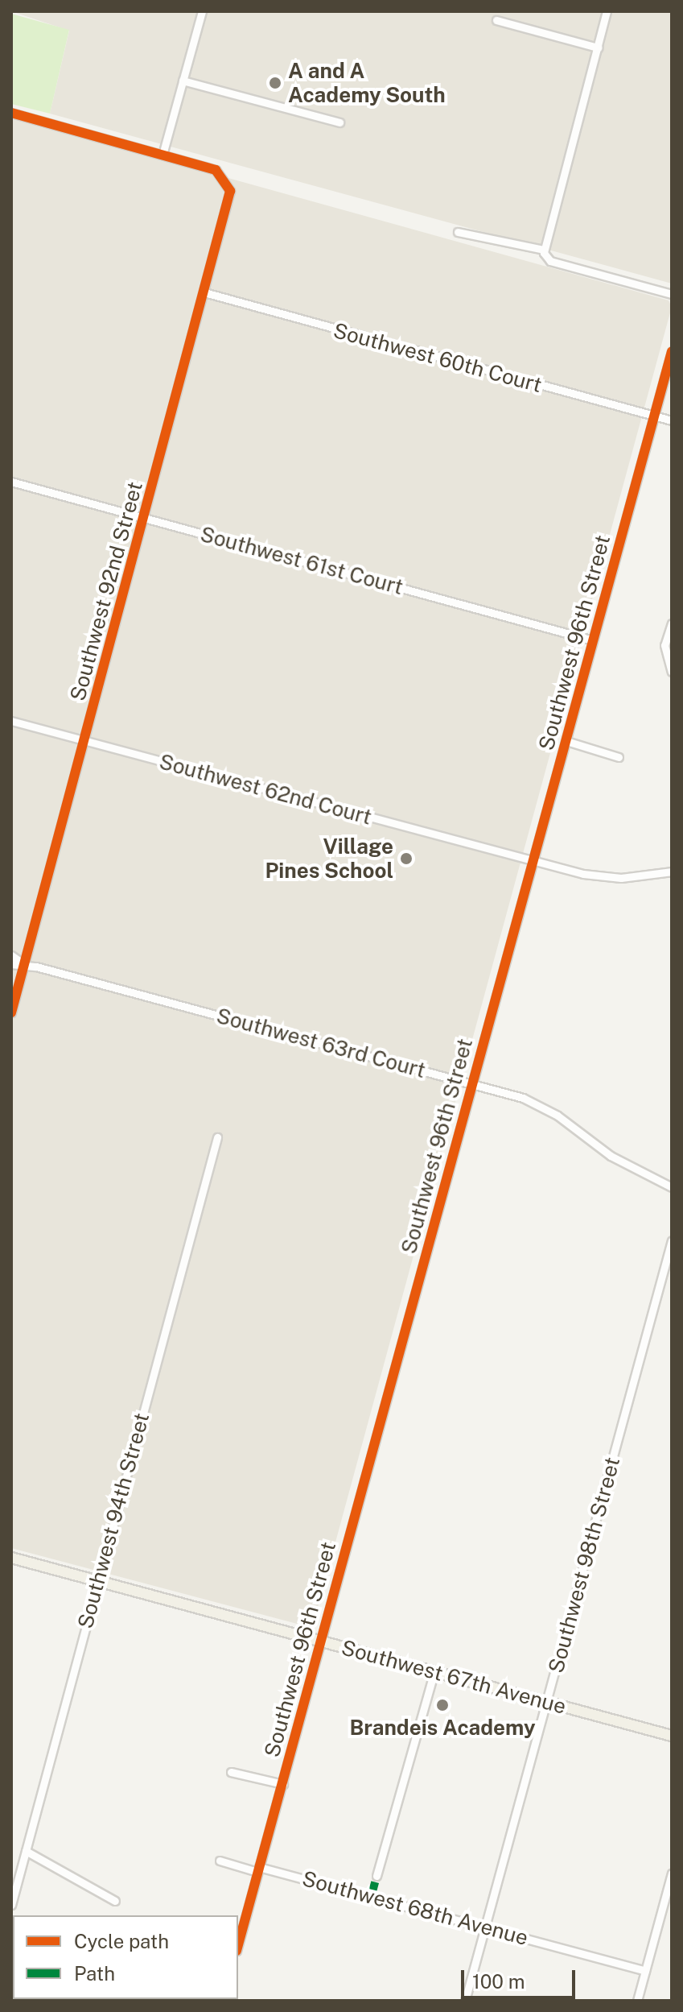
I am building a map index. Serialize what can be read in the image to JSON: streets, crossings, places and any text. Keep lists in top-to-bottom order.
{
  "streets": {
    "main road": ["Southwest 67th Avenue"],
    "street": [
      "Southwest 60th Court",
      "Southwest 61st Court",
      "Southwest 92nd Street",
      "Southwest 96th Street",
      "Southwest 62nd Court",
      "Southwest 63rd Court",
      "Southwest 94th Street",
      "Southwest 98th Street",
      "Southwest 68th Avenue"
    ]
  },
  "crossings": [
    ["Southwest 60th Court", "Southwest 92nd Street"],
    ["Southwest 60th Court", "Southwest 96th Street"],
    ["Southwest 61st Court", "Southwest 92nd Street"],
    ["Southwest 61st Court", "Southwest 96th Street"],
    ["Southwest 92nd Street", "Southwest 62nd Court"],
    ["Southwest 92nd Street", "Southwest 63rd Court"],
    ["Southwest 96th Street", "Southwest 62nd Court"],
    ["Southwest 96th Street", "Southwest 63rd Court"],
    ["Southwest 96th Street", "Southwest 67th Avenue"],
    ["Southwest 96th Street", "Southwest 68th Avenue"],
    ["Southwest 94th Street", "Southwest 67th Avenue"],
    ["Southwest 98th Street", "Southwest 67th Avenue"],
    ["Southwest 98th Street", "Southwest 68th Avenue"]
  ],
  "places": ["A and A Academy South", "Village Pines School", "Brandeis Academy"],
  "legend": ["Cycle path", "Path"],
  "scale_bar": "100 m"
}
